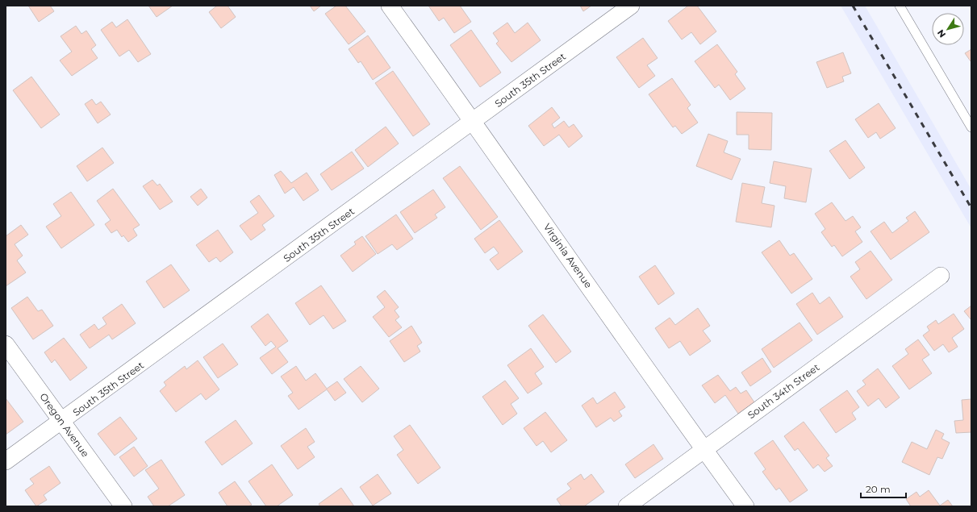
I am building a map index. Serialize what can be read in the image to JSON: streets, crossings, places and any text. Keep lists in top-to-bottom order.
{
  "streets": {
    "street": [
      "South 35th Street",
      "Virginia Avenue",
      "South 34th Street",
      "Oregon Avenue"
    ]
  },
  "crossings": [
    ["South 35th Street", "Virginia Avenue"],
    ["South 35th Street", "Oregon Avenue"],
    ["Virginia Avenue", "South 34th Street"]
  ],
  "scale_bar": "20 m",
  "north": "bottom left"
}
